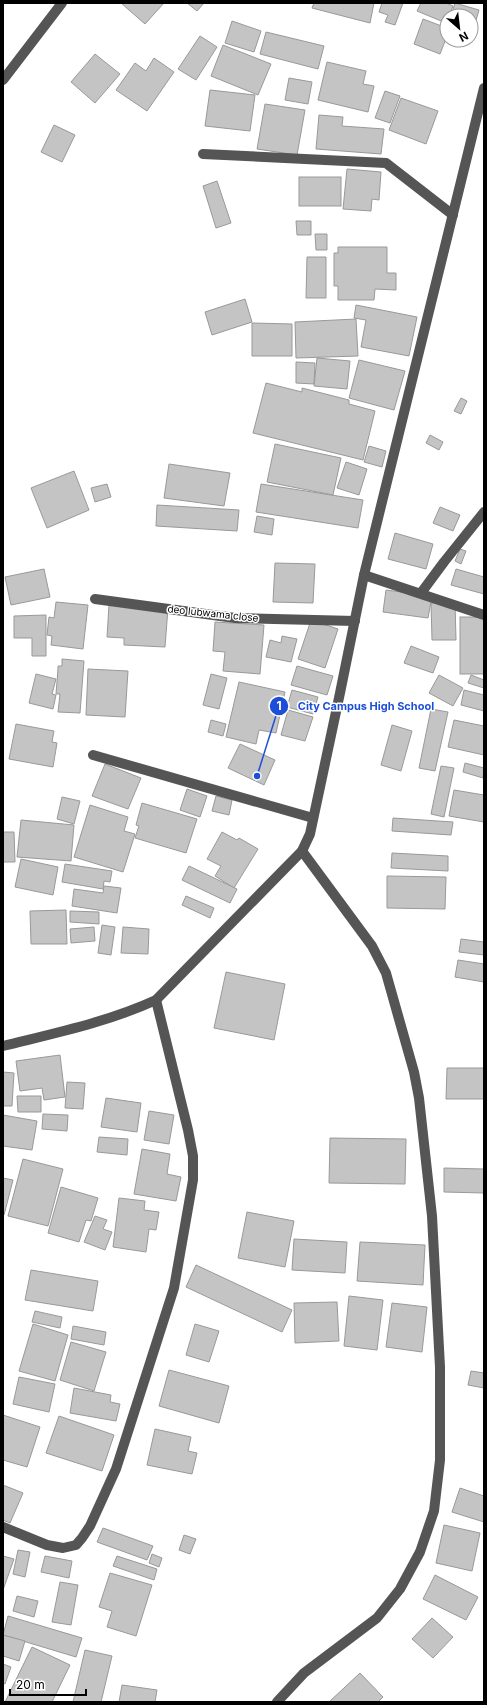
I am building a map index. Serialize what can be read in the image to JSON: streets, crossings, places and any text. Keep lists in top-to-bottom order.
{
  "streets": {
    "street": ["deo lubwama close"]
  },
  "places": ["City Campus High School"],
  "scale_bar": "20 m",
  "north": "bottom right"
}
